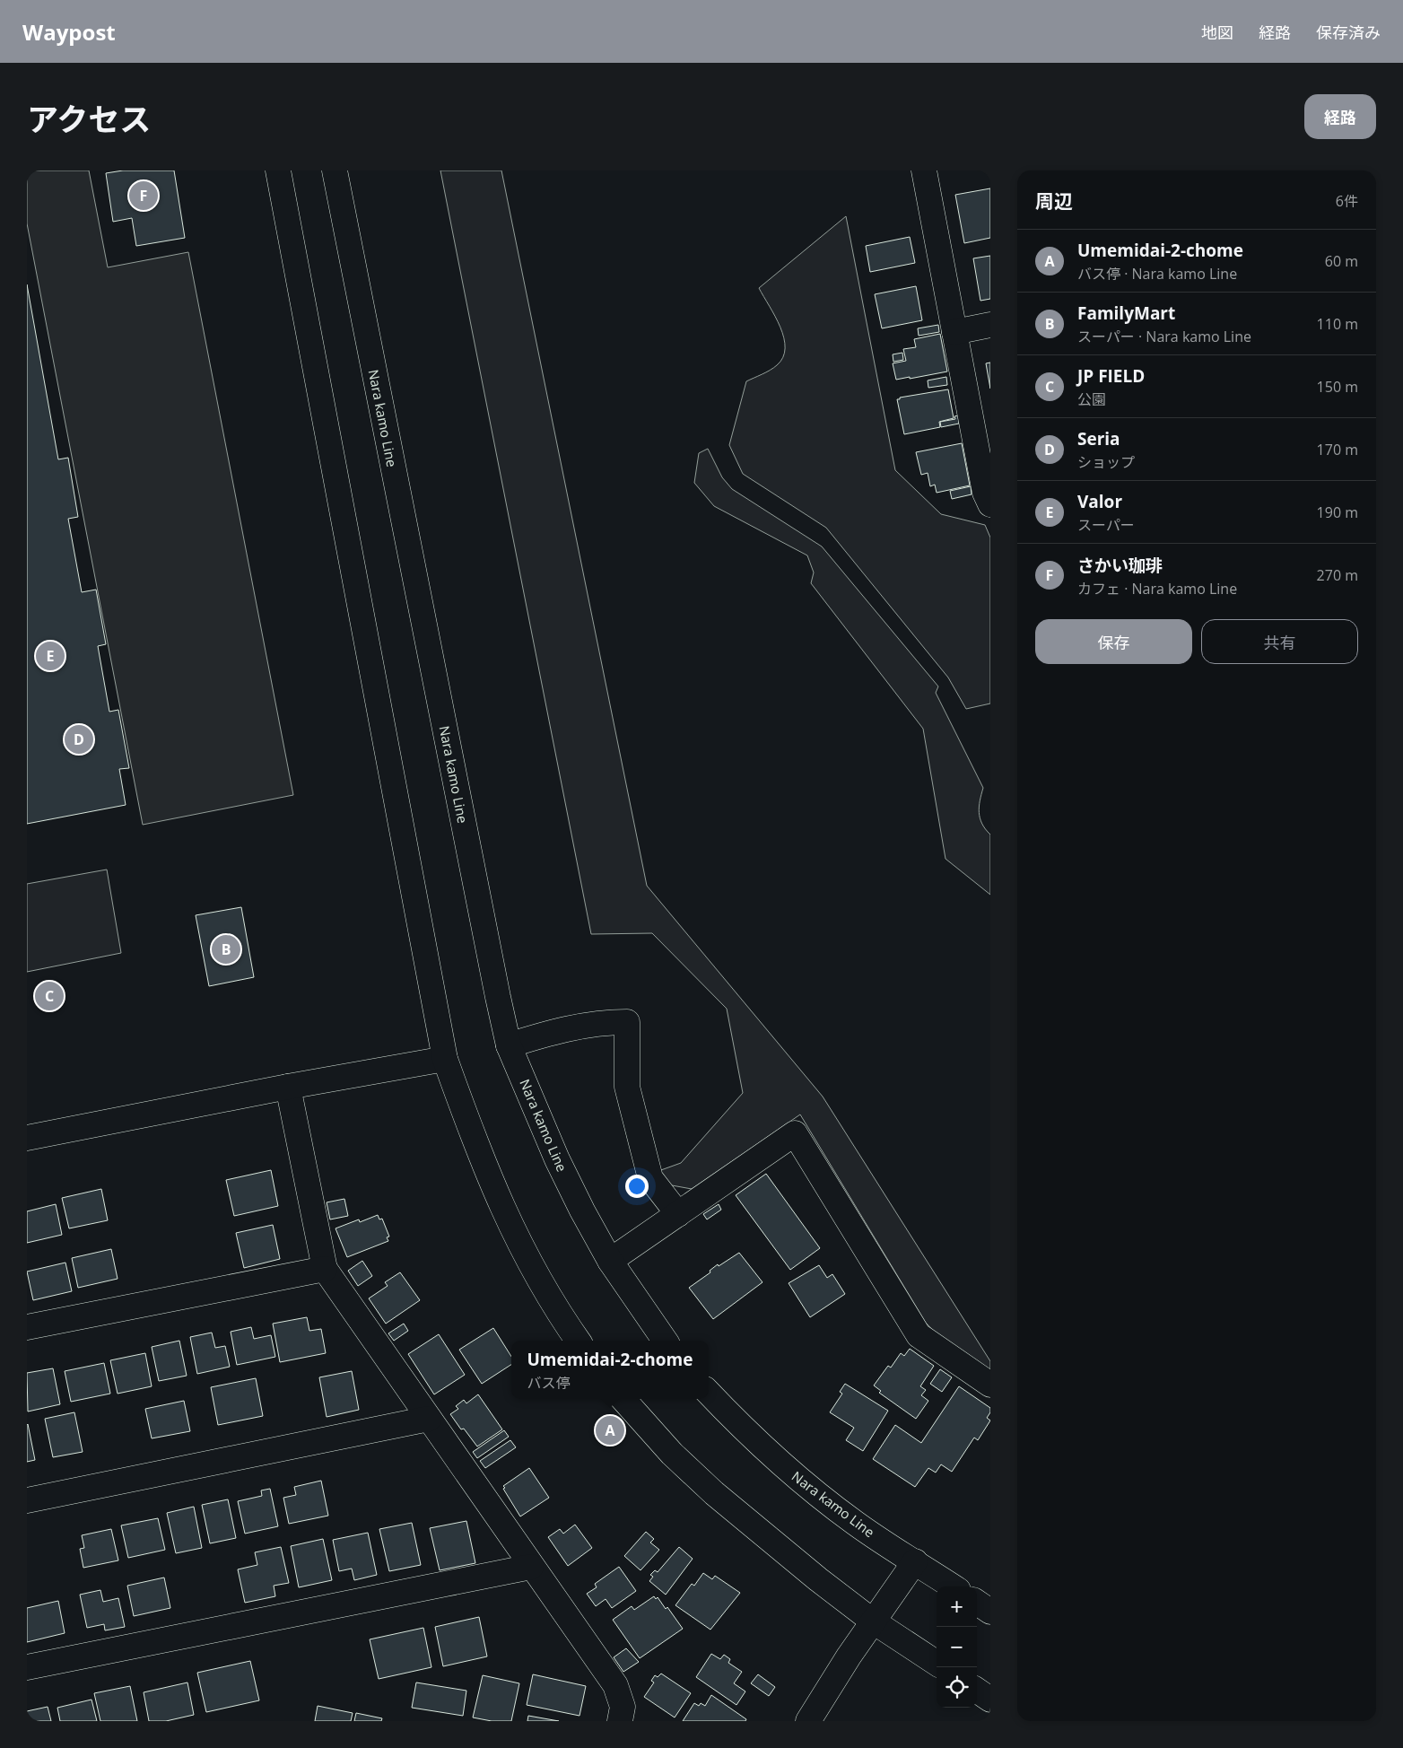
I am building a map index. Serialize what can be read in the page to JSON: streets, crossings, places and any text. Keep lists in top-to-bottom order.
{
  "streets": {
    "street": ["Nara kamo Line"]
  },
  "page": {
    "header": "Waypost",
    "nav": ["地図", "経路", "保存済み"],
    "title": "アクセス",
    "buttons": [
      "経路",
      ["保存", "共有"]
    ],
    "heading": ["周辺", "6件"],
    "pins": [
      "F",
      "E",
      "D",
      "B",
      "C",
      "A"
    ],
    "list": [
      {
        "mark": "A",
        "name": "Umemidai-2-chome",
        "note": "バス停 · Nara kamo Line",
        "value": "60 m"
      },
      {
        "mark": "B",
        "name": "FamilyMart",
        "note": "スーパー · Nara kamo Line",
        "value": "110 m"
      },
      {
        "mark": "C",
        "name": "JP FIELD",
        "note": "公園",
        "value": "150 m"
      },
      {
        "mark": "D",
        "name": "Seria",
        "note": "ショップ",
        "value": "170 m"
      },
      {
        "mark": "E",
        "name": "Valor",
        "note": "スーパー",
        "value": "190 m"
      },
      {
        "mark": "F",
        "name": "さかい珈琲",
        "note": "カフェ · Nara kamo Line",
        "value": "270 m"
      }
    ],
    "popup": ["Umemidai-2-chome", "バス停"],
    "map_buttons": ["+", "−"]
  }
}
